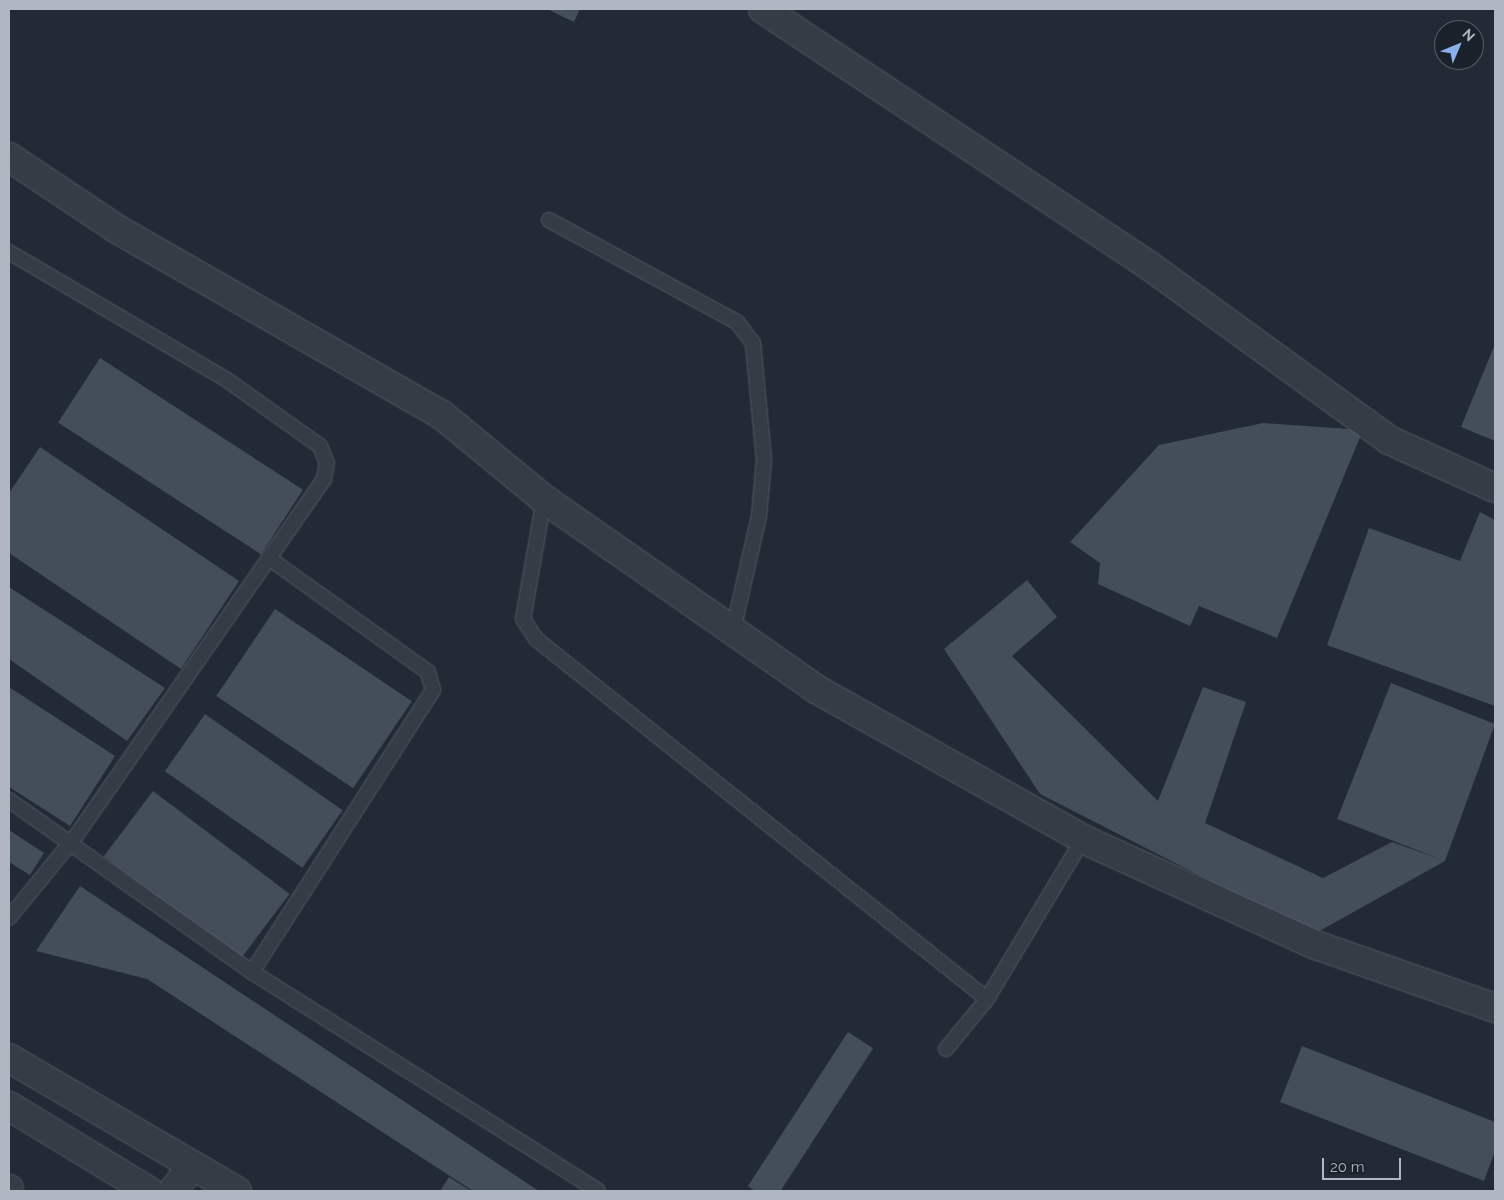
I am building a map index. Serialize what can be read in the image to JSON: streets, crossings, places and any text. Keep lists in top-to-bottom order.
{
  "scale_bar": "20 m",
  "north": "top right"
}
